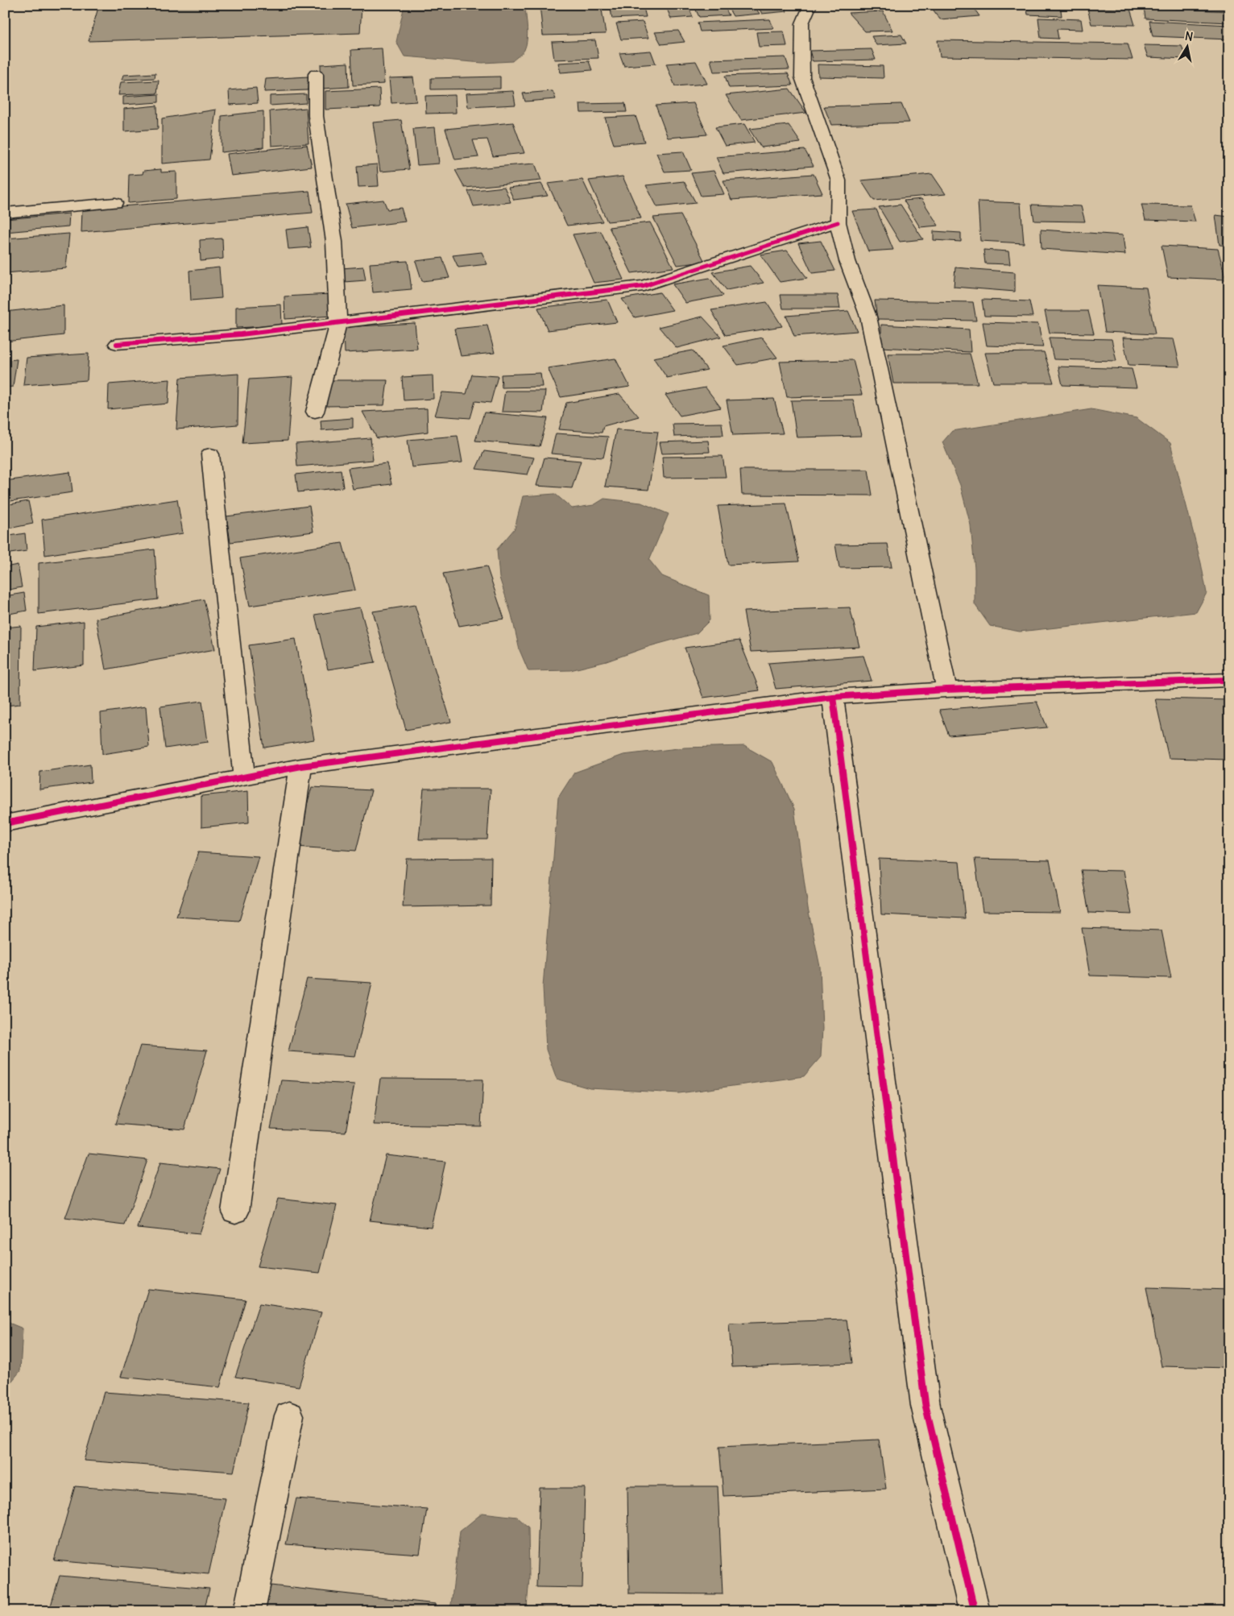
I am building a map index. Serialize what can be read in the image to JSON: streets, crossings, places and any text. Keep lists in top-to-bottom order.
{
  "north": "top"
}
